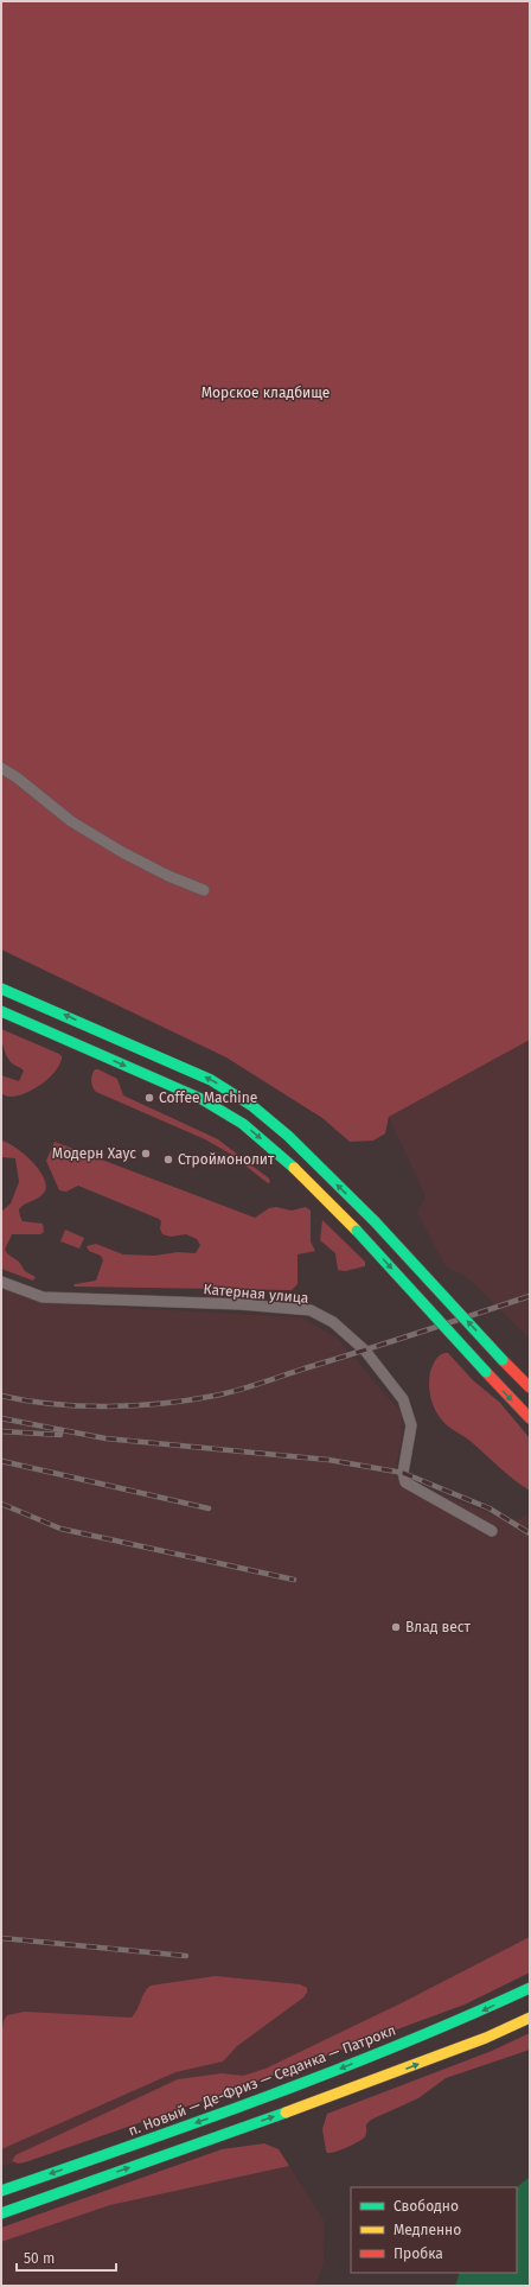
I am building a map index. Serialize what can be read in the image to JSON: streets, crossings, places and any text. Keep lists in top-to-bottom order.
{
  "streets": {
    "main road": ["п. Новый — Де-Фриз — Седанка — Патрокл"],
    "street": ["Катерная улица"]
  },
  "parks": ["Морское кладбище"],
  "places": [
    "Coffee Machine",
    "Модерн Хаус",
    "Строймонолит",
    "Влад вест"
  ],
  "legend": ["Свободно", "Медленно", "Пробка"],
  "scale_bar": "50 m"
}
